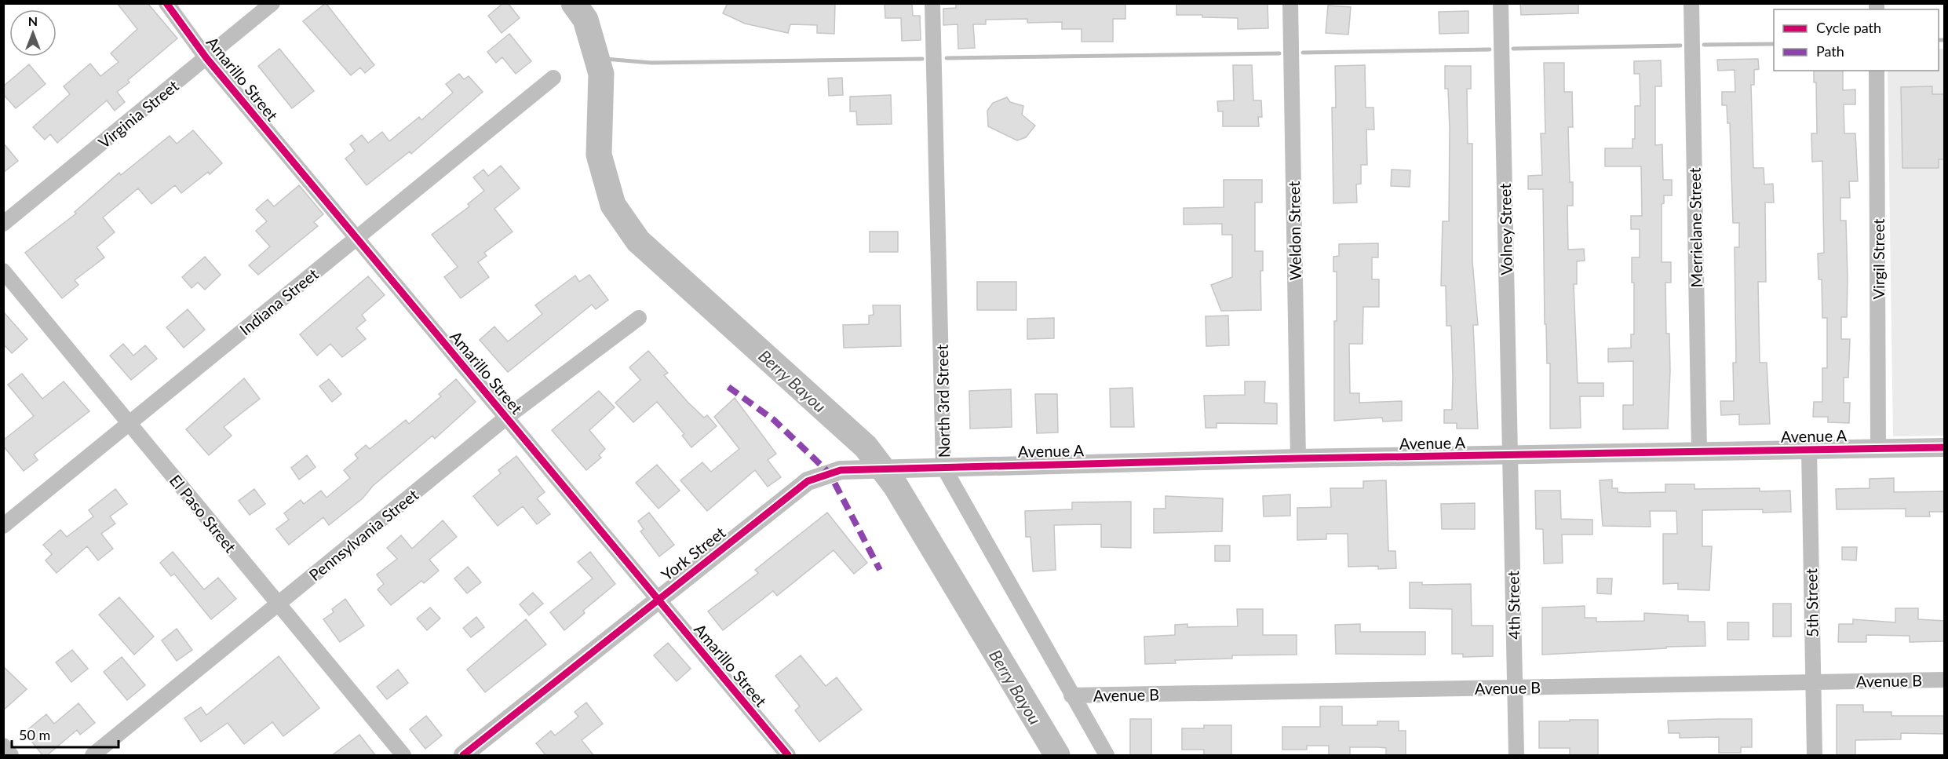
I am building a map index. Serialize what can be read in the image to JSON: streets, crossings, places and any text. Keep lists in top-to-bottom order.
{
  "streets": {
    "street": [
      "Amarillo Street",
      "Virginia Street",
      "Merrielane Street",
      "Volney Street",
      "Weldon Street",
      "Virgil Street",
      "Indiana Street",
      "North 3rd Street",
      "Avenue A",
      "El Paso Street",
      "Pennsylvania Street",
      "York Street",
      "5th Street",
      "4th Street",
      "Avenue B"
    ]
  },
  "crossings": [
    ["Amarillo Street", "Virginia Street"],
    ["Amarillo Street", "Indiana Street"],
    ["Amarillo Street", "Pennsylvania Street"],
    ["Amarillo Street", "York Street"],
    ["Merrielane Street", "Avenue A"],
    ["Volney Street", "Avenue A"],
    ["Volney Street", "4th Street"],
    ["Weldon Street", "Avenue A"],
    ["Virgil Street", "Avenue A"],
    ["Indiana Street", "El Paso Street"],
    ["North 3rd Street", "Avenue A"],
    ["North 3rd Street", "Avenue B"],
    ["Avenue A", "York Street"],
    ["Avenue A", "5th Street"],
    ["Avenue A", "4th Street"],
    ["El Paso Street", "Pennsylvania Street"],
    ["5th Street", "Avenue B"],
    ["4th Street", "Avenue B"]
  ],
  "water": ["Berry Bayou"],
  "legend": ["Cycle path", "Path"],
  "scale_bar": "50 m",
  "north": "top"
}
